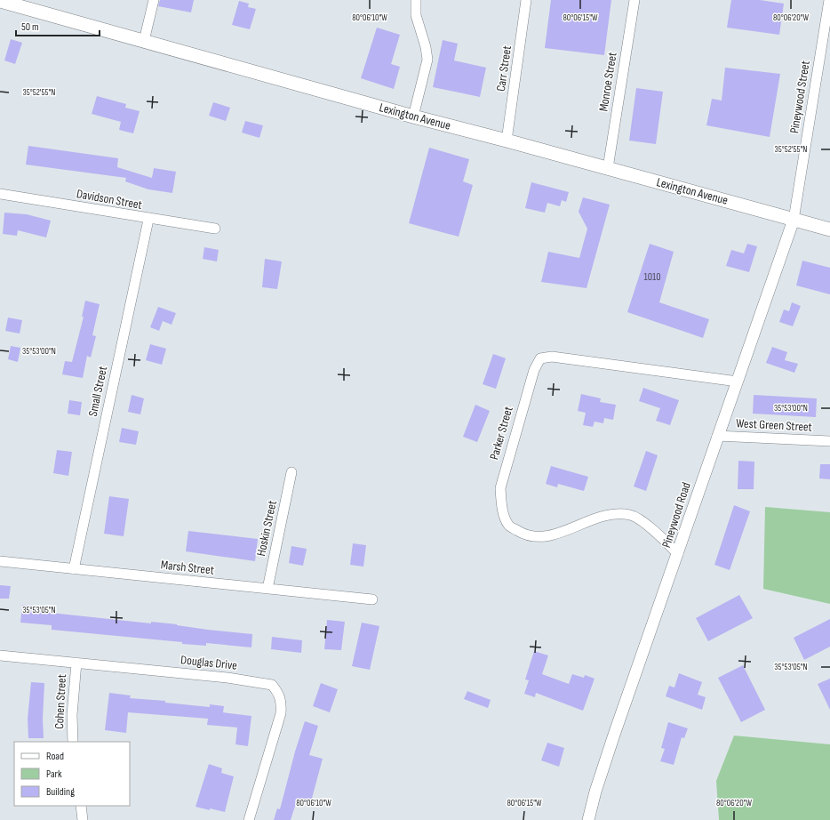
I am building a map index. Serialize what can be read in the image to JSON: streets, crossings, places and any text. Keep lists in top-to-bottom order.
{
  "streets": {
    "main road": ["Lexington Avenue"],
    "street": [
      "Carr Street",
      "Monroe Street",
      "Pineywood Street",
      "Davidson Street",
      "Small Street",
      "West Green Street",
      "Parker Street",
      "Pineywood Road",
      "Hoskin Street",
      "Marsh Street",
      "Douglas Drive",
      "Cohen Street"
    ]
  },
  "crossings": [
    ["Carr Street", "Lexington Avenue"],
    ["Monroe Street", "Lexington Avenue"],
    ["Pineywood Street", "Lexington Avenue"],
    ["Pineywood Street", "Pineywood Road"],
    ["Lexington Avenue", "Pineywood Road"],
    ["Davidson Street", "Small Street"],
    ["Small Street", "Marsh Street"],
    ["West Green Street", "Pineywood Road"],
    ["Parker Street", "Pineywood Road"],
    ["Hoskin Street", "Marsh Street"],
    ["Douglas Drive", "Cohen Street"]
  ],
  "house_numbers": ["1010"],
  "legend": ["Road", "Park", "Building"],
  "scale_bar": "50 m",
  "coordinates": [
    "80°06'10\"W",
    "80°06'15\"W",
    "80°06'20\"W",
    "35°52'55\"N",
    "35°53'00\"N",
    "35°53'05\"N"
  ]
}
